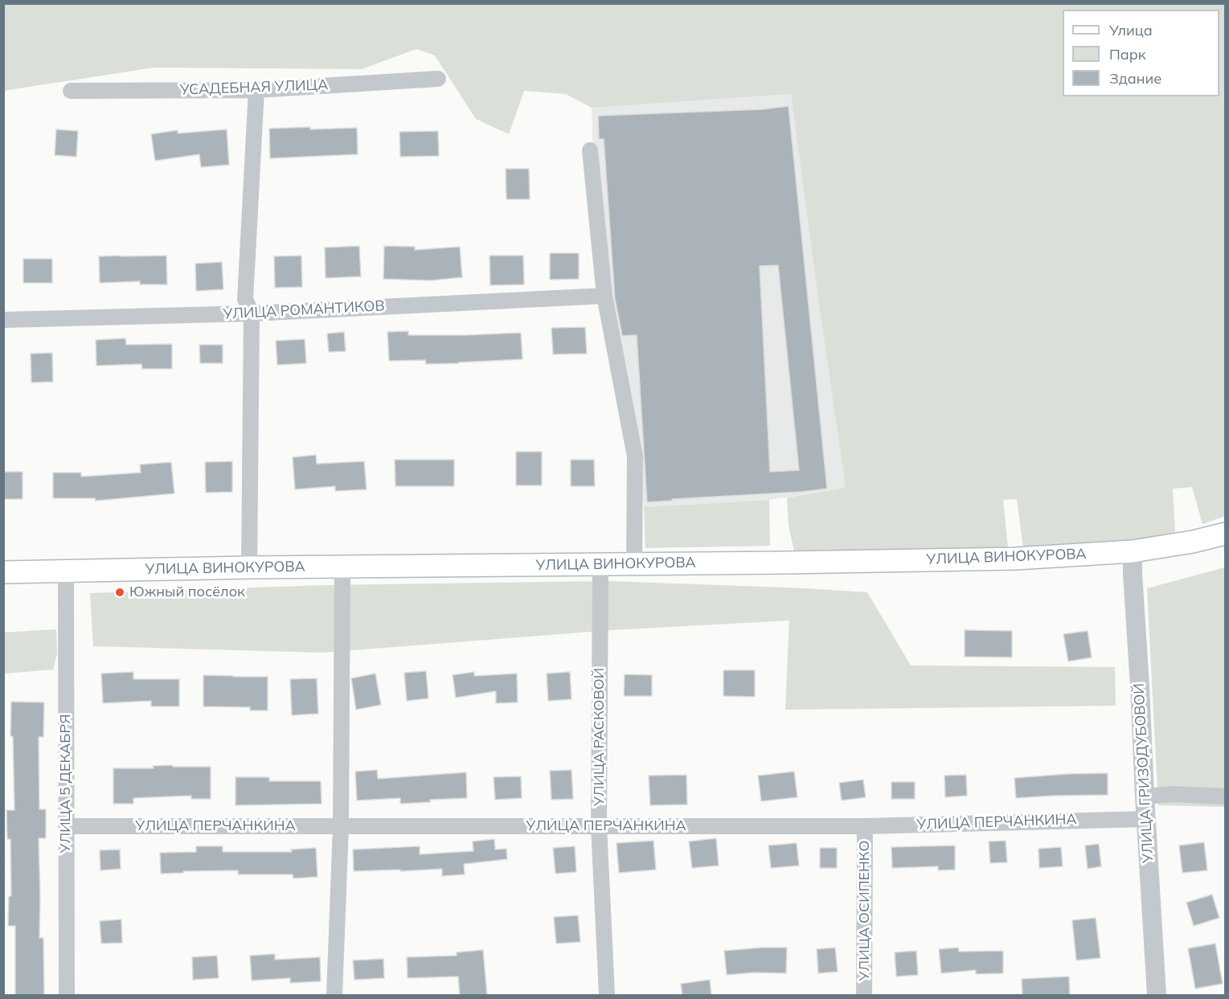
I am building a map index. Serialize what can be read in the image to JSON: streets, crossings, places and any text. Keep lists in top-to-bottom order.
{
  "streets": {
    "main road": ["УЛИЦА ВИНОКУРОВА"],
    "street": [
      "УСАДЕБНАЯ УЛИЦА",
      "УЛИЦА РОМАНТИКОВ",
      "УЛИЦА РАСКОВОЙ",
      "УЛИЦА ГРИЗОДУБОВОЙ",
      "УЛИЦА 5 ДЕКАБРЯ",
      "УЛИЦА ПЕРЧАНКИНА",
      "УЛИЦА ОСИПЕНКО"
    ]
  },
  "crossings": [
    ["УЛИЦА ВИНОКУРОВА", "УЛИЦА РАСКОВОЙ"],
    ["УЛИЦА ВИНОКУРОВА", "УЛИЦА ГРИЗОДУБОВОЙ"],
    ["УЛИЦА ВИНОКУРОВА", "УЛИЦА 5 ДЕКАБРЯ"],
    ["УЛИЦА РАСКОВОЙ", "УЛИЦА ПЕРЧАНКИНА"],
    ["УЛИЦА ГРИЗОДУБОВОЙ", "УЛИЦА ПЕРЧАНКИНА"],
    ["УЛИЦА 5 ДЕКАБРЯ", "УЛИЦА ПЕРЧАНКИНА"],
    ["УЛИЦА ПЕРЧАНКИНА", "УЛИЦА ОСИПЕНКО"]
  ],
  "places": ["Южный посёлок"],
  "legend": ["Улица", "Парк", "Здание"]
}
